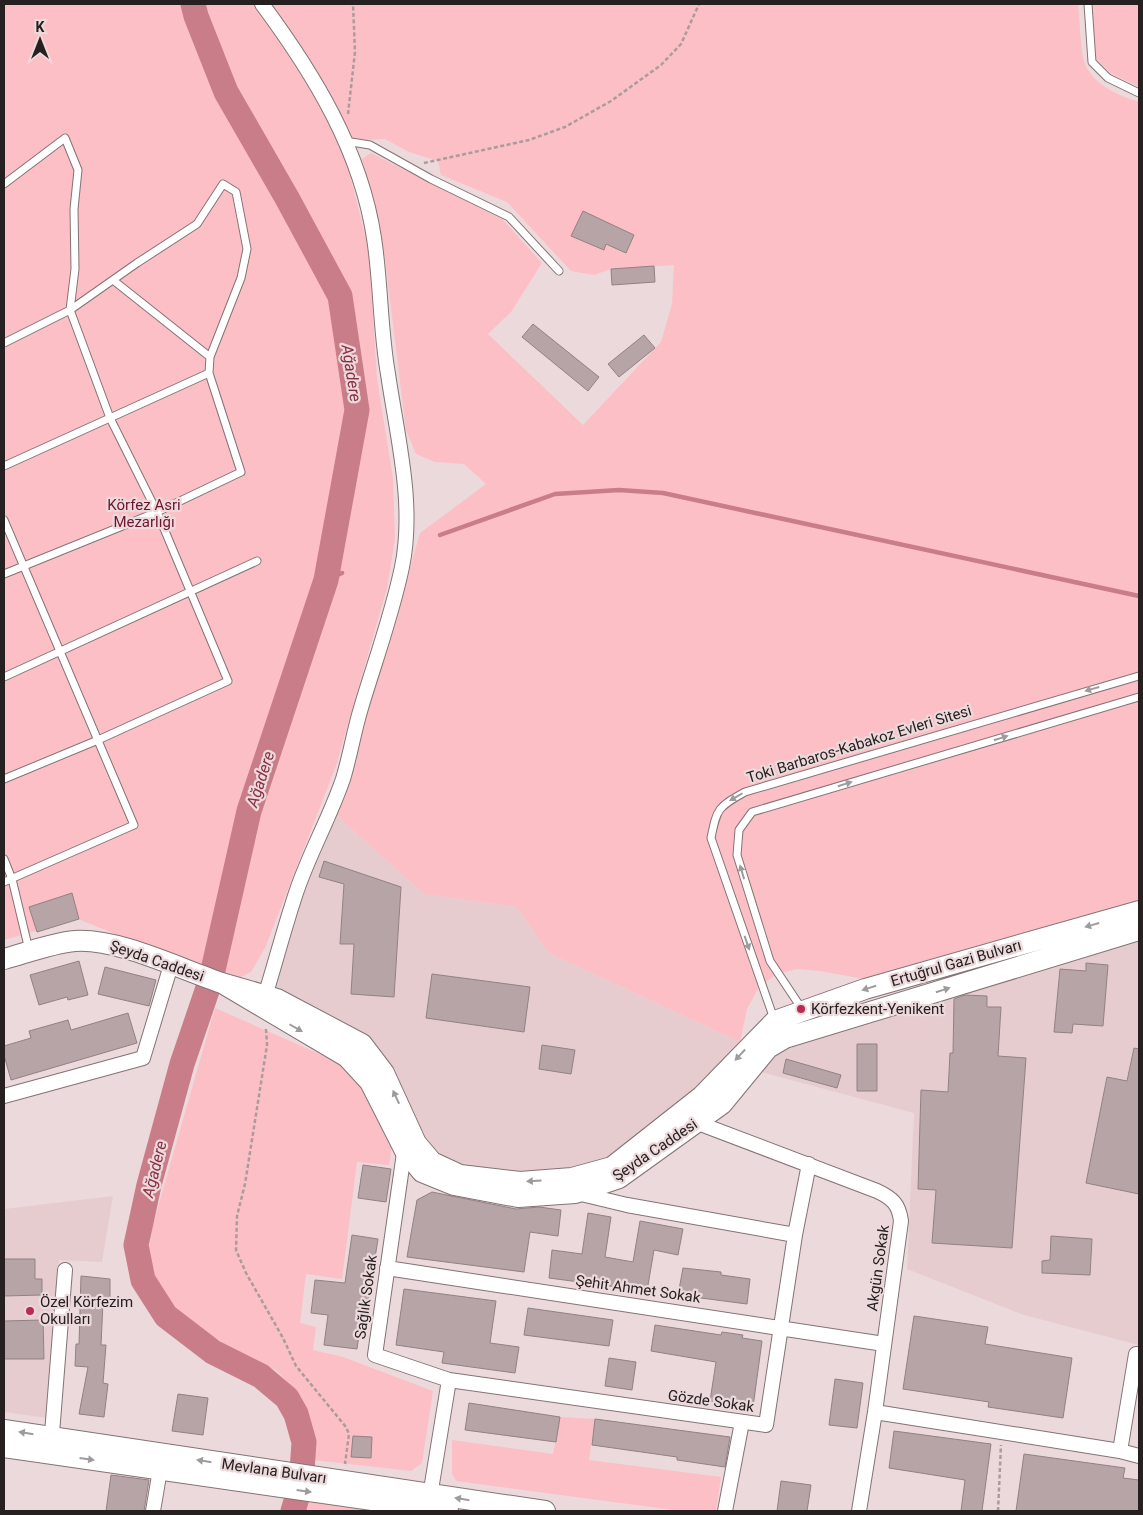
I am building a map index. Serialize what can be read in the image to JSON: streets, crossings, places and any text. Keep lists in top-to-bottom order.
{
  "streets": {
    "main road": ["Şeyda Caddesi", "Ertuğrul Gazi Bulvarı", "Mevlana Bulvarı"],
    "street": [
      "Akgün Sokak",
      "Şehit Ahmet Sokak",
      "Sağlık Sokak",
      "Gözde Sokak"
    ],
    "lane": ["Toki Barbaros-Kabakoz Evleri Sitesi"]
  },
  "crossings": [
    ["Toki Barbaros-Kabakoz Evleri Sitesi", "Şeyda Caddesi"],
    ["Toki Barbaros-Kabakoz Evleri Sitesi", "Ertuğrul Gazi Bulvarı"],
    ["Şeyda Caddesi", "Ertuğrul Gazi Bulvarı"],
    ["Şeyda Caddesi", "Akgün Sokak"],
    ["Şeyda Caddesi", "Sağlık Sokak"],
    ["Akgün Sokak", "Şehit Ahmet Sokak"],
    ["Akgün Sokak", "Gözde Sokak"],
    ["Şehit Ahmet Sokak", "Sağlık Sokak"],
    ["Şehit Ahmet Sokak", "Gözde Sokak"],
    ["Sağlık Sokak", "Gözde Sokak"]
  ],
  "water": ["Ağadere"],
  "parks": ["Körfez Asri Mezarlığı"],
  "places": ["Körfezkent-Yenikent", "Özel Körfezim Okulları"],
  "north": "top"
}
